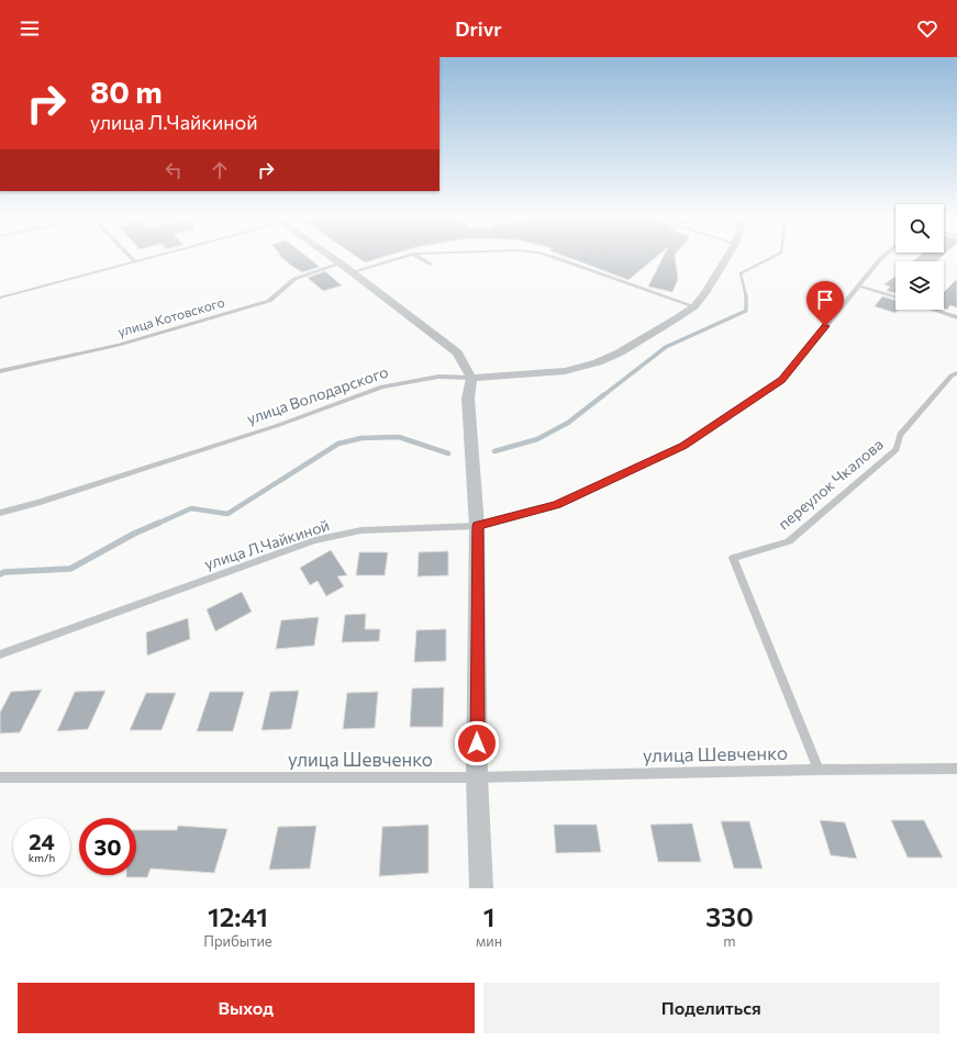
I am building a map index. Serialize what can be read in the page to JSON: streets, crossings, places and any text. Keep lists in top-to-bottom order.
{
  "streets": {
    "street": ["улица Володарского"],
    "lane": [
      "улица Котовского",
      "переулок Чкалова",
      "улица Л.Чайкиной",
      "улица Шевченко"
    ]
  },
  "crossings": [
    ["улица Котовского", "улица Володарского"],
    ["переулок Чкалова", "улица Шевченко"]
  ],
  "page": {
    "header": "Drivr",
    "turn": ["80 m", "улица Л.Чайкиной"],
    "speed": "24 km/h",
    "limit": "30",
    "eta": [
      "12:41",
      "Прибытие",
      "1",
      "мин",
      "330",
      "m"
    ],
    "buttons": ["Выход", "Поделиться"]
  }
}
